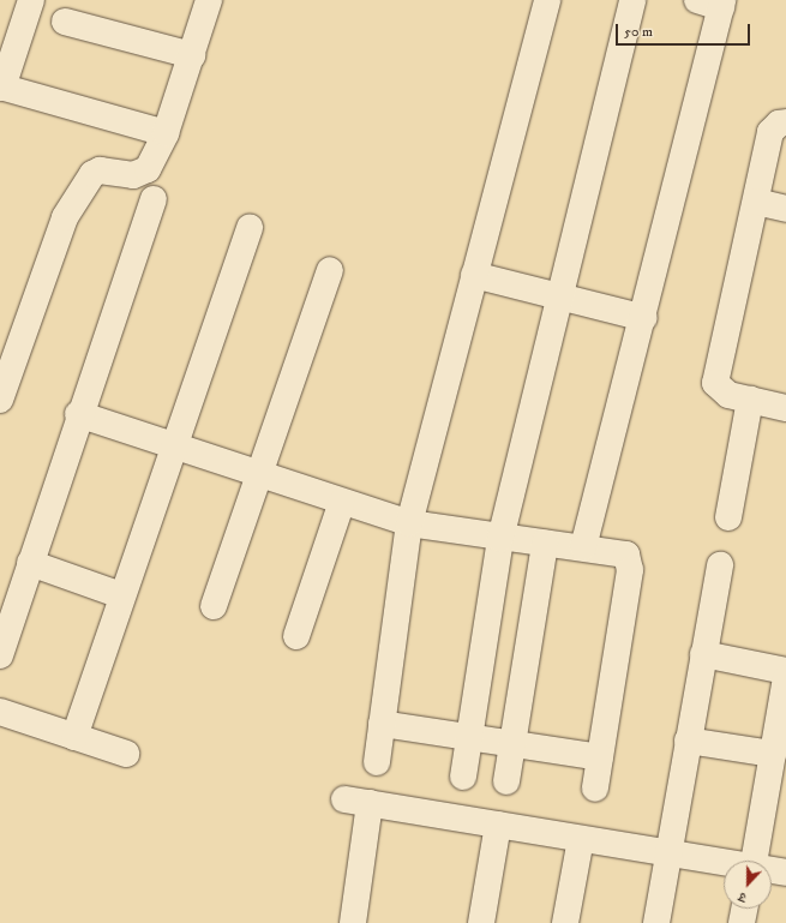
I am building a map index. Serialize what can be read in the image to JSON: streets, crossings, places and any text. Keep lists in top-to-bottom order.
{
  "scale_bar": "50 m",
  "north": "bottom"
}
